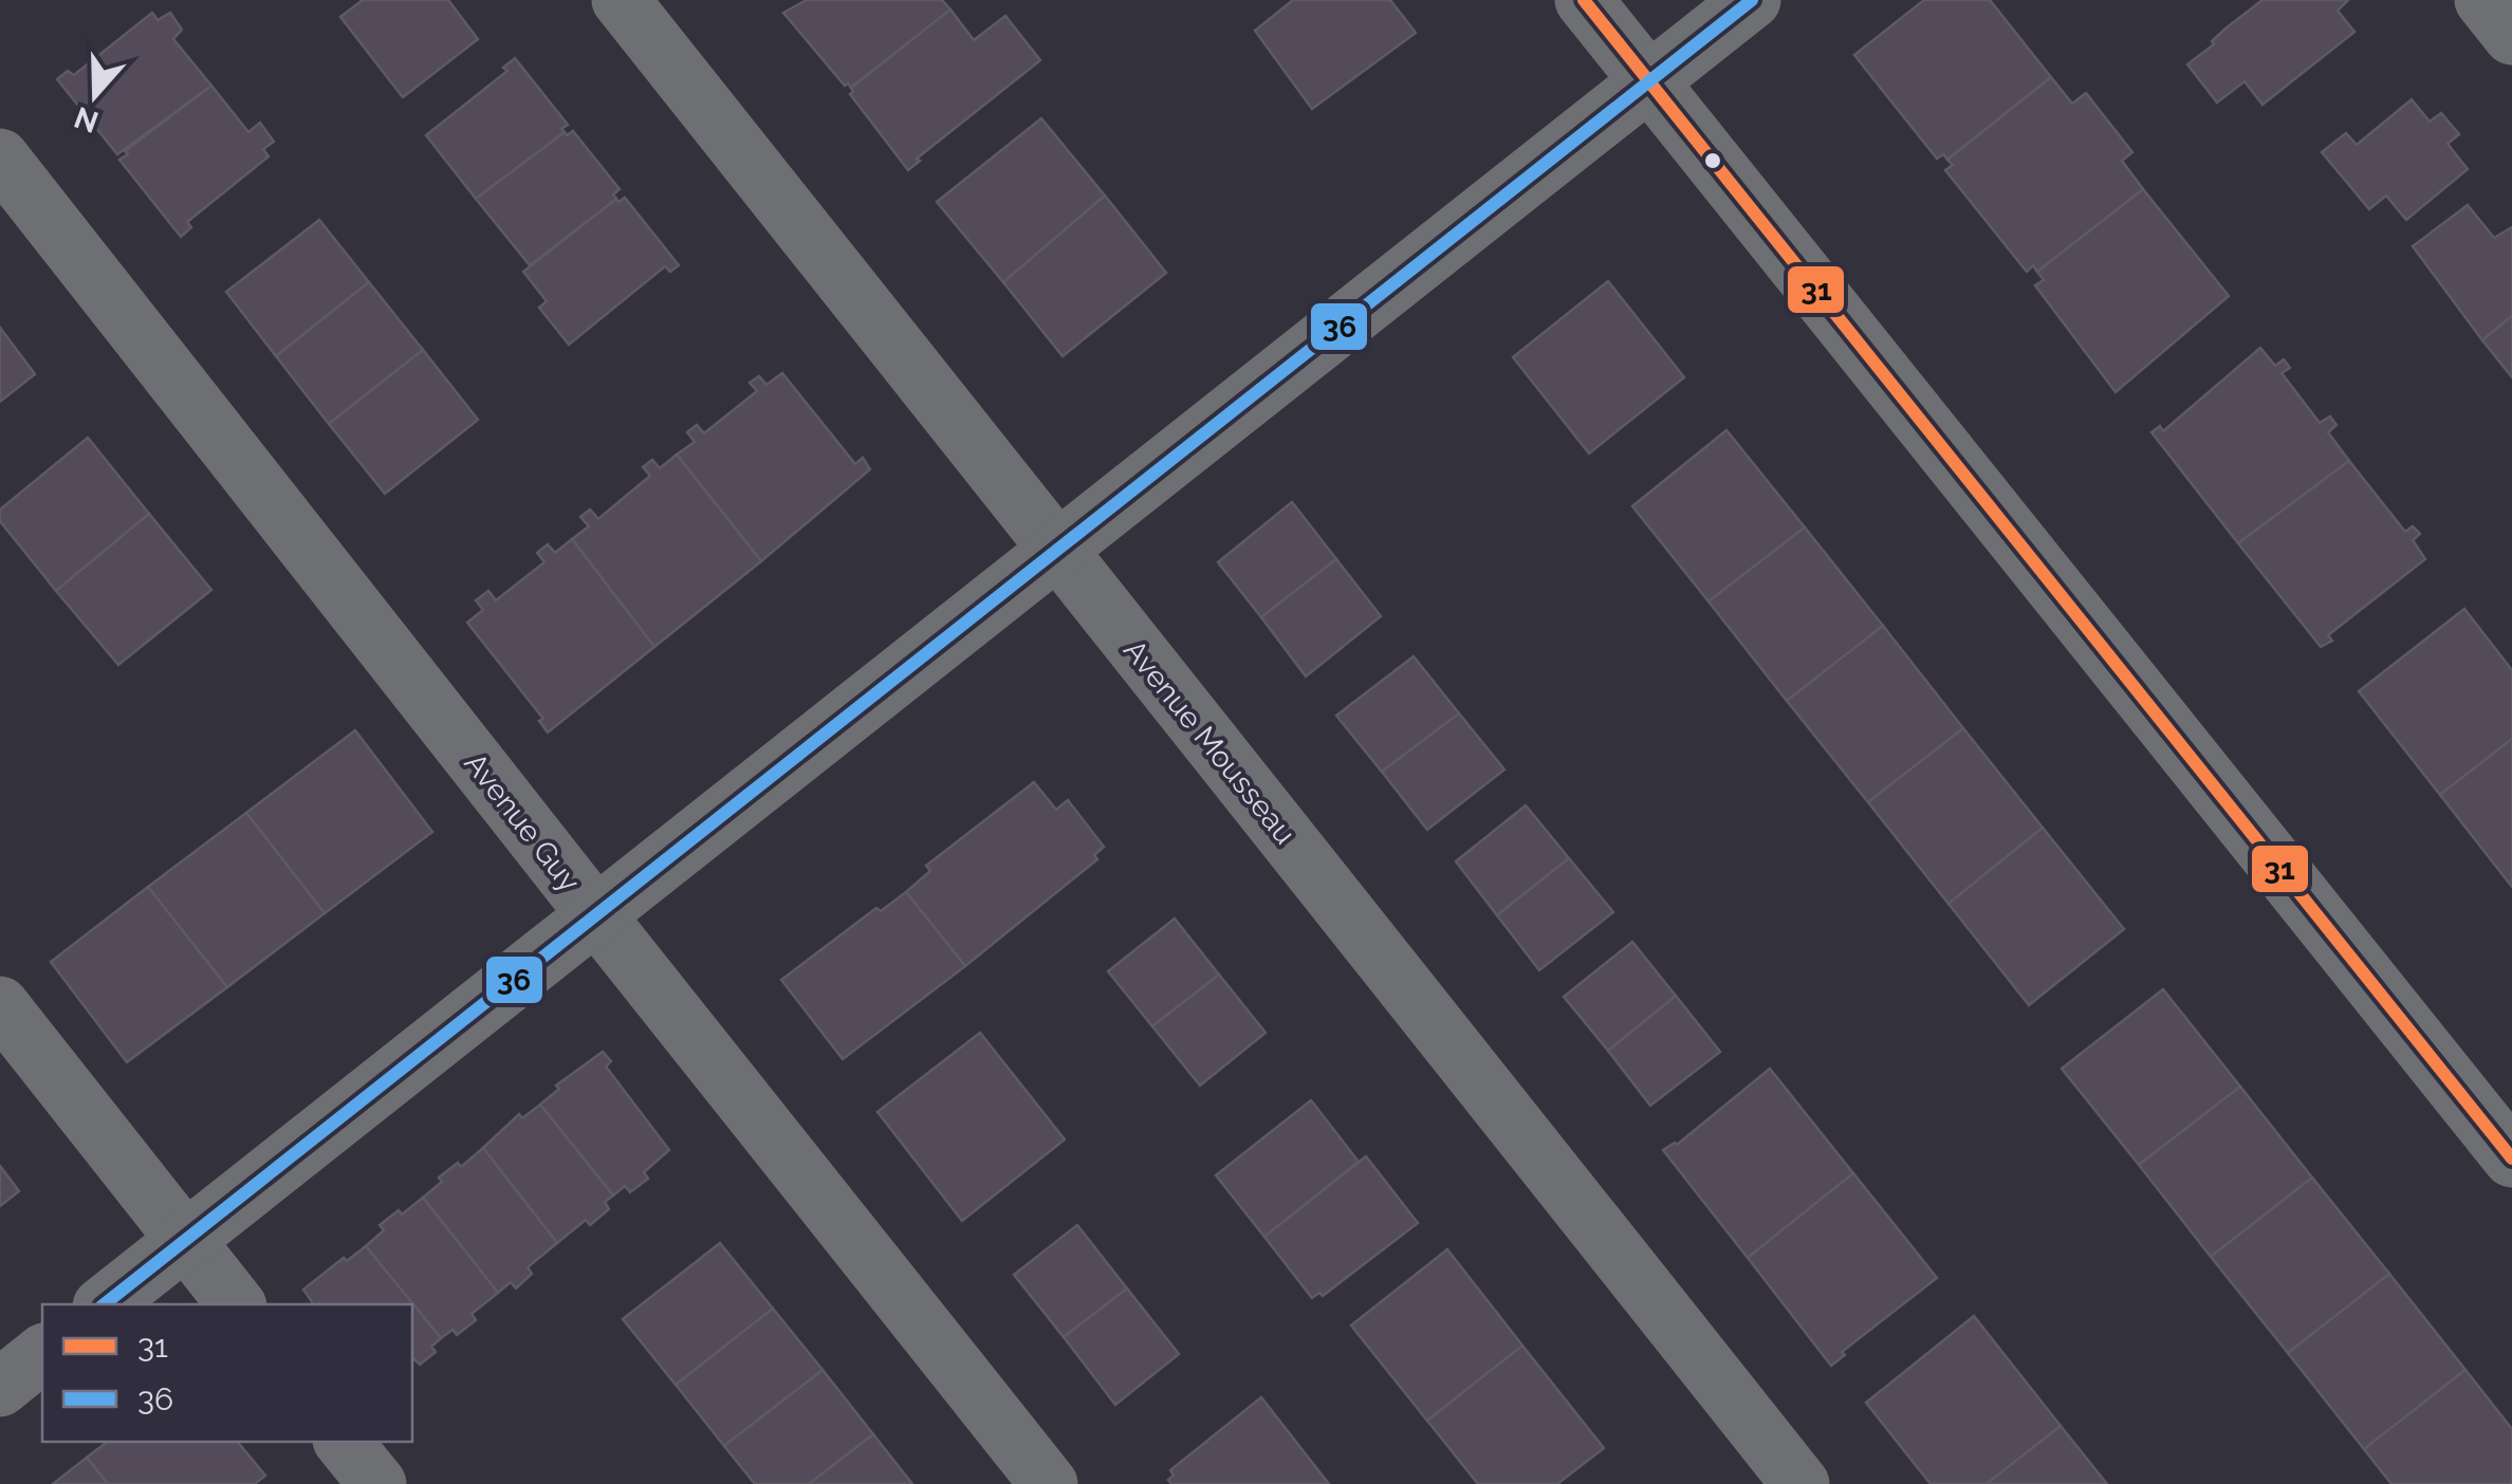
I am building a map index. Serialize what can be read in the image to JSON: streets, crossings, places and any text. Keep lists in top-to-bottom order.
{
  "streets": {
    "street": ["Avenue Mousseau", "Avenue Guy"]
  },
  "lines": ["transit line 31", "transit line 36"],
  "legend": ["31", "36"],
  "north": "bottom"
}
